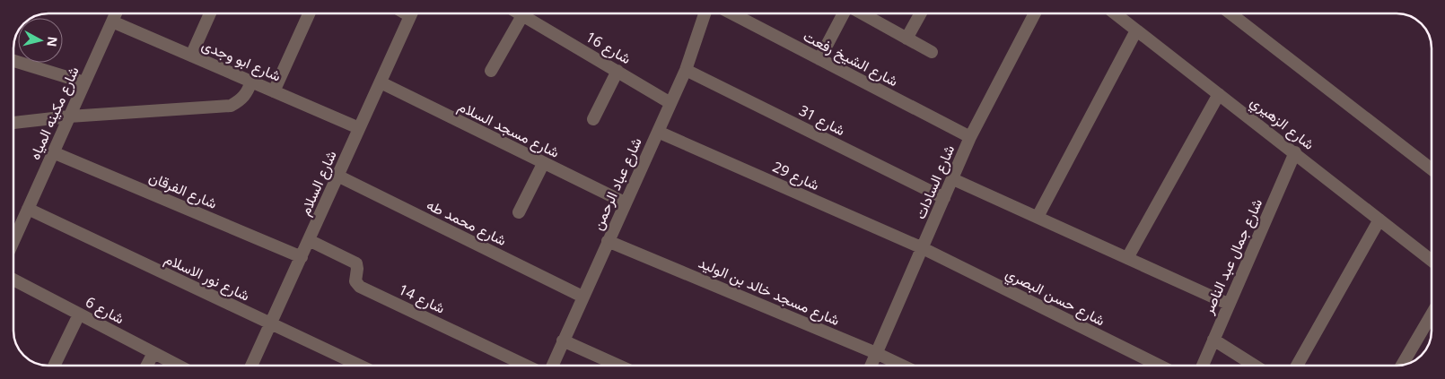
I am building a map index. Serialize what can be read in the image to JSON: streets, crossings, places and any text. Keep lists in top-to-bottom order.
{
  "streets": {
    "street": [
      "شارع 16",
      "شارع الشيخ رفعت",
      "شارع ابو وجدى",
      "شارع مكينه المياه",
      "شارع 31",
      "شارع الزهيري",
      "شارع مسجد السلام",
      "شارع 29",
      "شارع السادات",
      "شارع السلام",
      "شارع عباد الرحمن",
      "شارع الفرقان",
      "شارع محمد طه",
      "شارع جمال عبد الناصر",
      "شارع نور الاسلام",
      "شارع مسجد خالد بن الوليد",
      "شارع حسن البصري",
      "شارع 14",
      "شارع 6"
    ]
  },
  "crossings": [
    ["شارع 16", "شارع عباد الرحمن"],
    ["شارع الشيخ رفعت", "شارع السادات"],
    ["شارع ابو وجدى", "شارع مكينه المياه"],
    ["شارع ابو وجدى", "شارع السلام"],
    ["شارع مكينه المياه", "شارع الفرقان"],
    ["شارع مكينه المياه", "شارع نور الاسلام"],
    ["شارع 31", "شارع السادات"],
    ["شارع 31", "شارع عباد الرحمن"],
    ["شارع الزهيري", "شارع جمال عبد الناصر"],
    ["شارع مسجد السلام", "شارع السلام"],
    ["شارع مسجد السلام", "شارع عباد الرحمن"],
    ["شارع 29", "شارع السادات"],
    ["شارع 29", "شارع عباد الرحمن"],
    ["شارع 29", "شارع حسن البصري"],
    ["شارع السادات", "شارع مسجد خالد بن الوليد"],
    ["شارع السادات", "شارع حسن البصري"],
    ["شارع السلام", "شارع الفرقان"],
    ["شارع السلام", "شارع محمد طه"],
    ["شارع السلام", "شارع نور الاسلام"],
    ["شارع السلام", "شارع 14"],
    ["شارع عباد الرحمن", "شارع محمد طه"],
    ["شارع عباد الرحمن", "شارع مسجد خالد بن الوليد"]
  ],
  "north": "right"
}
